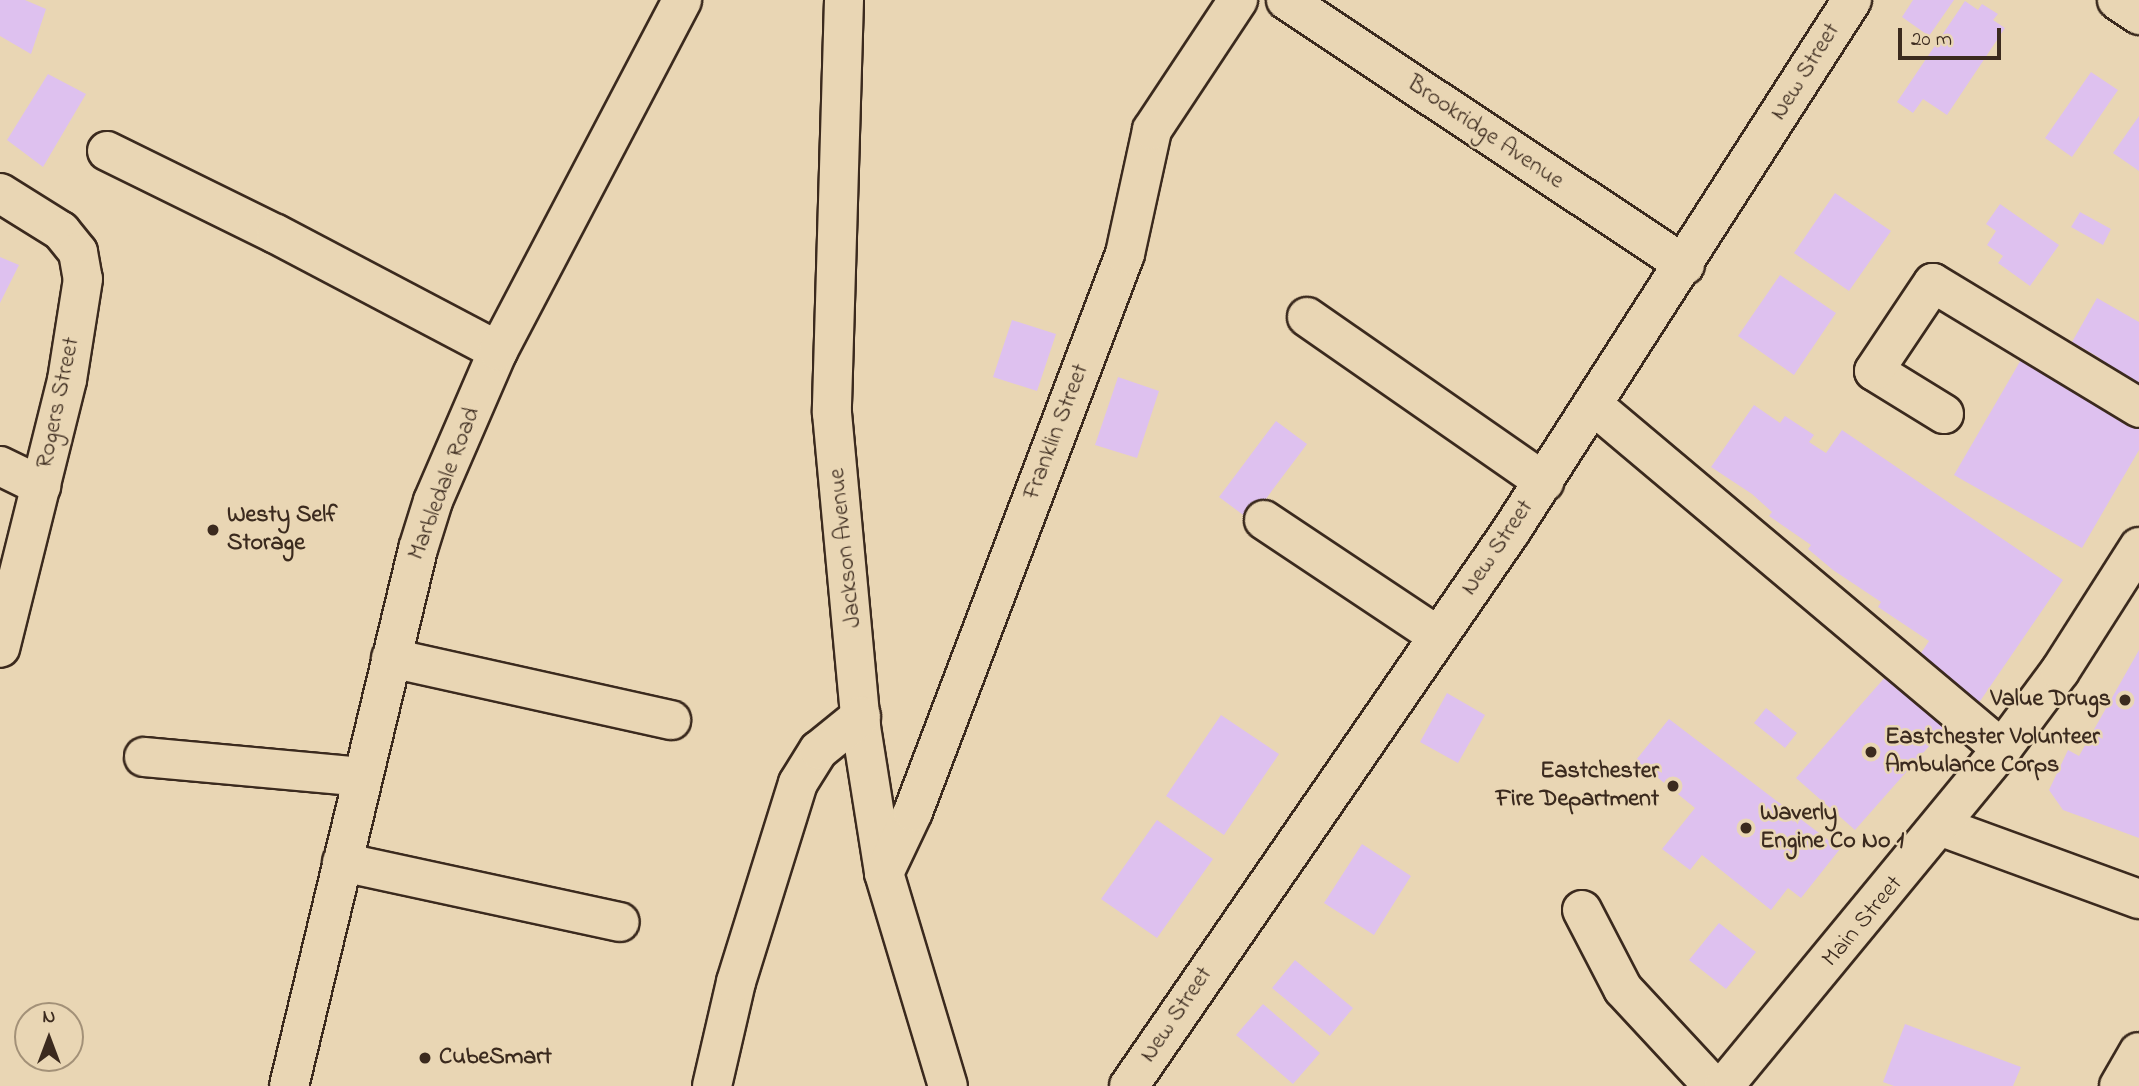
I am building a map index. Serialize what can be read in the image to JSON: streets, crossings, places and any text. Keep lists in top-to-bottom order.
{
  "streets": {
    "street": [
      "New Street",
      "Brookridge Avenue",
      "Rogers Street",
      "Franklin Street",
      "Marbledale Road",
      "Jackson Avenue",
      "Main Street"
    ]
  },
  "crossings": [
    ["New Street", "Brookridge Avenue"],
    ["Franklin Street", "Jackson Avenue"]
  ],
  "places": [
    "Westy Self Storage",
    "Value Drugs",
    "Eastchester Volunteer Ambulance Corps",
    "Eastchester Fire Department",
    "Waverly Engine Co No 1",
    "CubeSmart"
  ],
  "scale_bar": "20 m",
  "north": "top"
}
